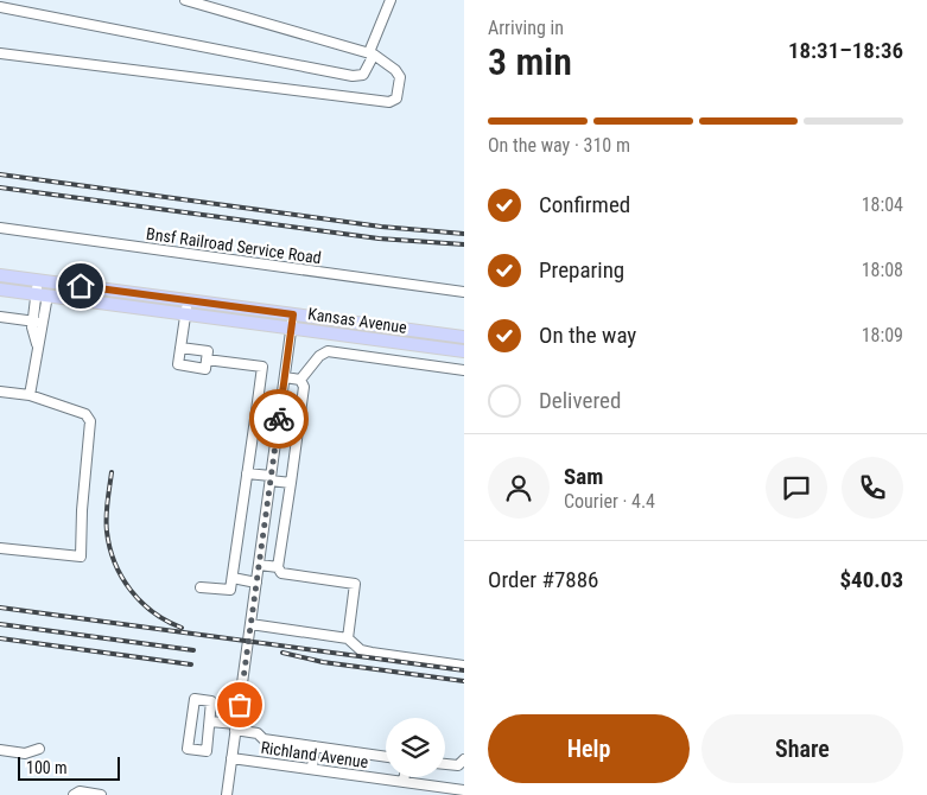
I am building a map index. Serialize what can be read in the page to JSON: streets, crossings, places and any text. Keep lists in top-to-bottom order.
{
  "streets": {
    "main road": ["Kansas Avenue"],
    "street": ["Bnsf Railroad Service Road", "Richland Avenue"]
  },
  "scale_bar": "100 m",
  "page": {
    "heading": ["3 min", "Arriving in", "18:31–18:36"],
    "panel": [
      "Sam",
      "Courier · 4.4",
      "Order #7886",
      "$40.03"
    ],
    "bar": "On the way · 310 m",
    "list": [
      ["Confirmed", "18:04"],
      ["Preparing", "18:08"],
      ["On the way", "18:09"],
      "Delivered"
    ],
    "buttons": ["Help", "Share"],
    "scale": "100 m"
  }
}
